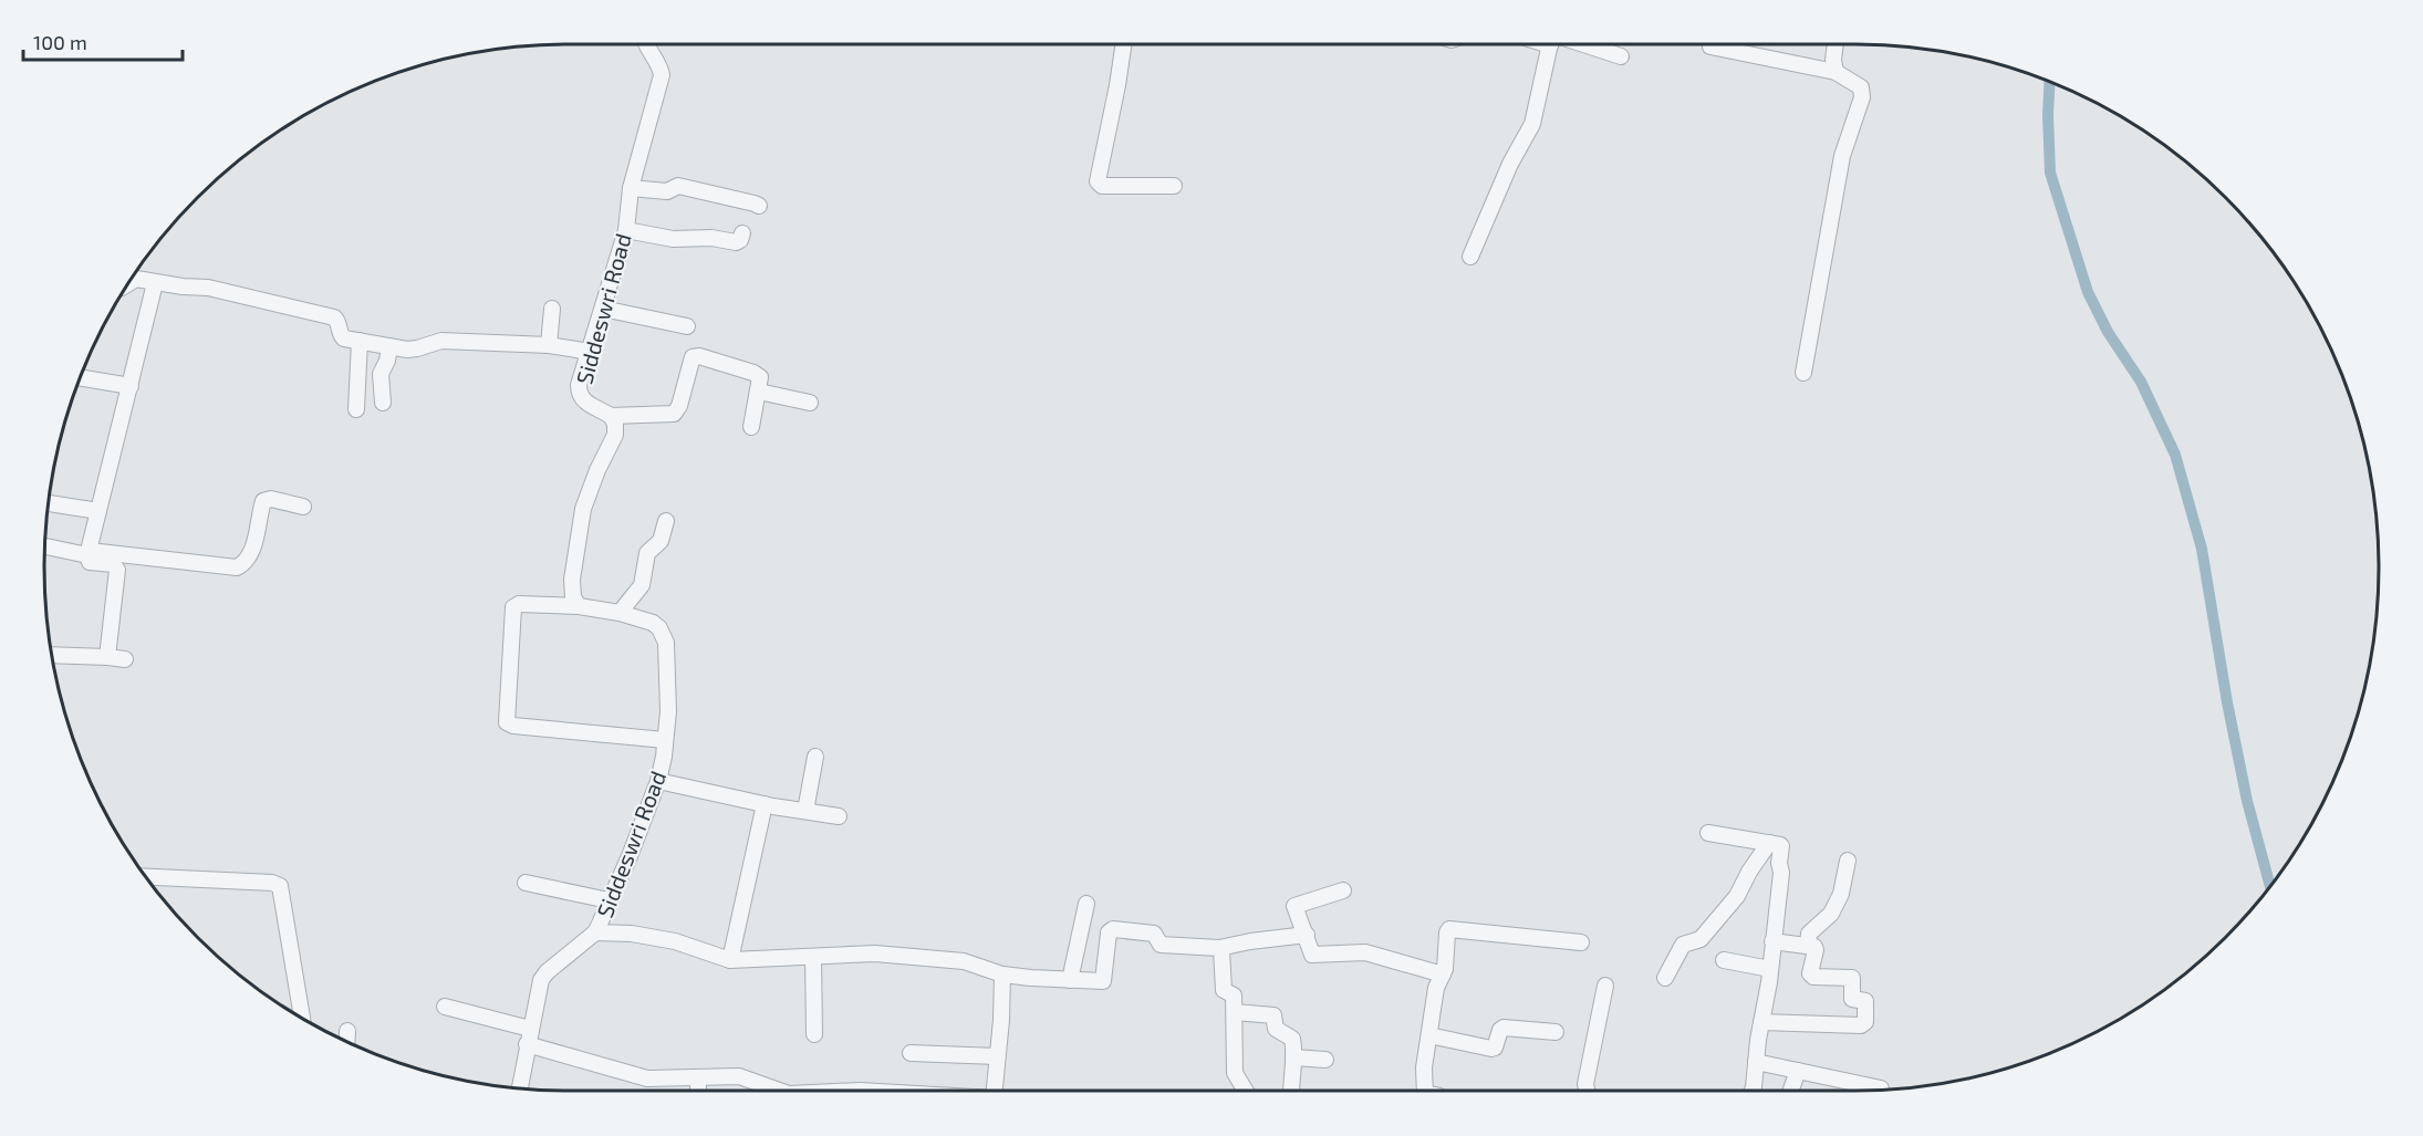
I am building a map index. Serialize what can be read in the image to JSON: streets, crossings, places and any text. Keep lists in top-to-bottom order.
{
  "streets": {
    "street": ["Siddeswri Road"]
  },
  "scale_bar": "100 m"
}
